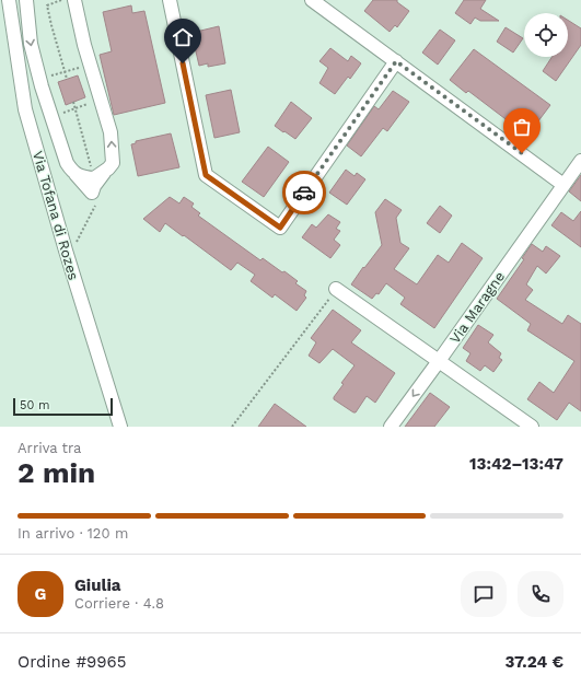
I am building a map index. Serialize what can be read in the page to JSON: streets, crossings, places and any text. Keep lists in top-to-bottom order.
{
  "streets": {
    "street": ["Via Tofana di Rozes", "Via Maragne"]
  },
  "scale_bar": "50 m",
  "page": {
    "scale": "50 m",
    "heading": ["2 min", "Arriva tra", "13:42–13:47"],
    "panel": [
      "Giulia",
      "Corriere · 4.8",
      "Ordine #9965",
      "37.24 €"
    ],
    "bar": "In arrivo · 120 m",
    "round": "G"
  }
}
